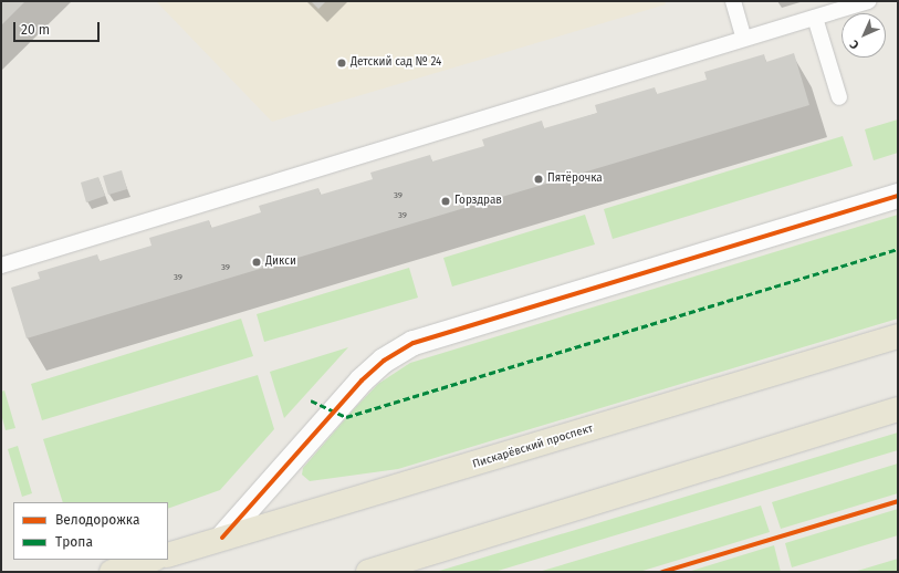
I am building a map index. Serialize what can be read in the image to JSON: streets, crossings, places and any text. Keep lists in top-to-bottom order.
{
  "streets": {
    "main road": ["Пискарёвский проспект"]
  },
  "places": [
    "Детский сад № 24",
    "Пятёрочка",
    "Горздрав",
    "Дикси"
  ],
  "house_numbers": [
    "39",
    "39",
    "39",
    "39"
  ],
  "legend": ["Велодорожка", "Тропа"],
  "scale_bar": "20 m",
  "north": "bottom left"
}
